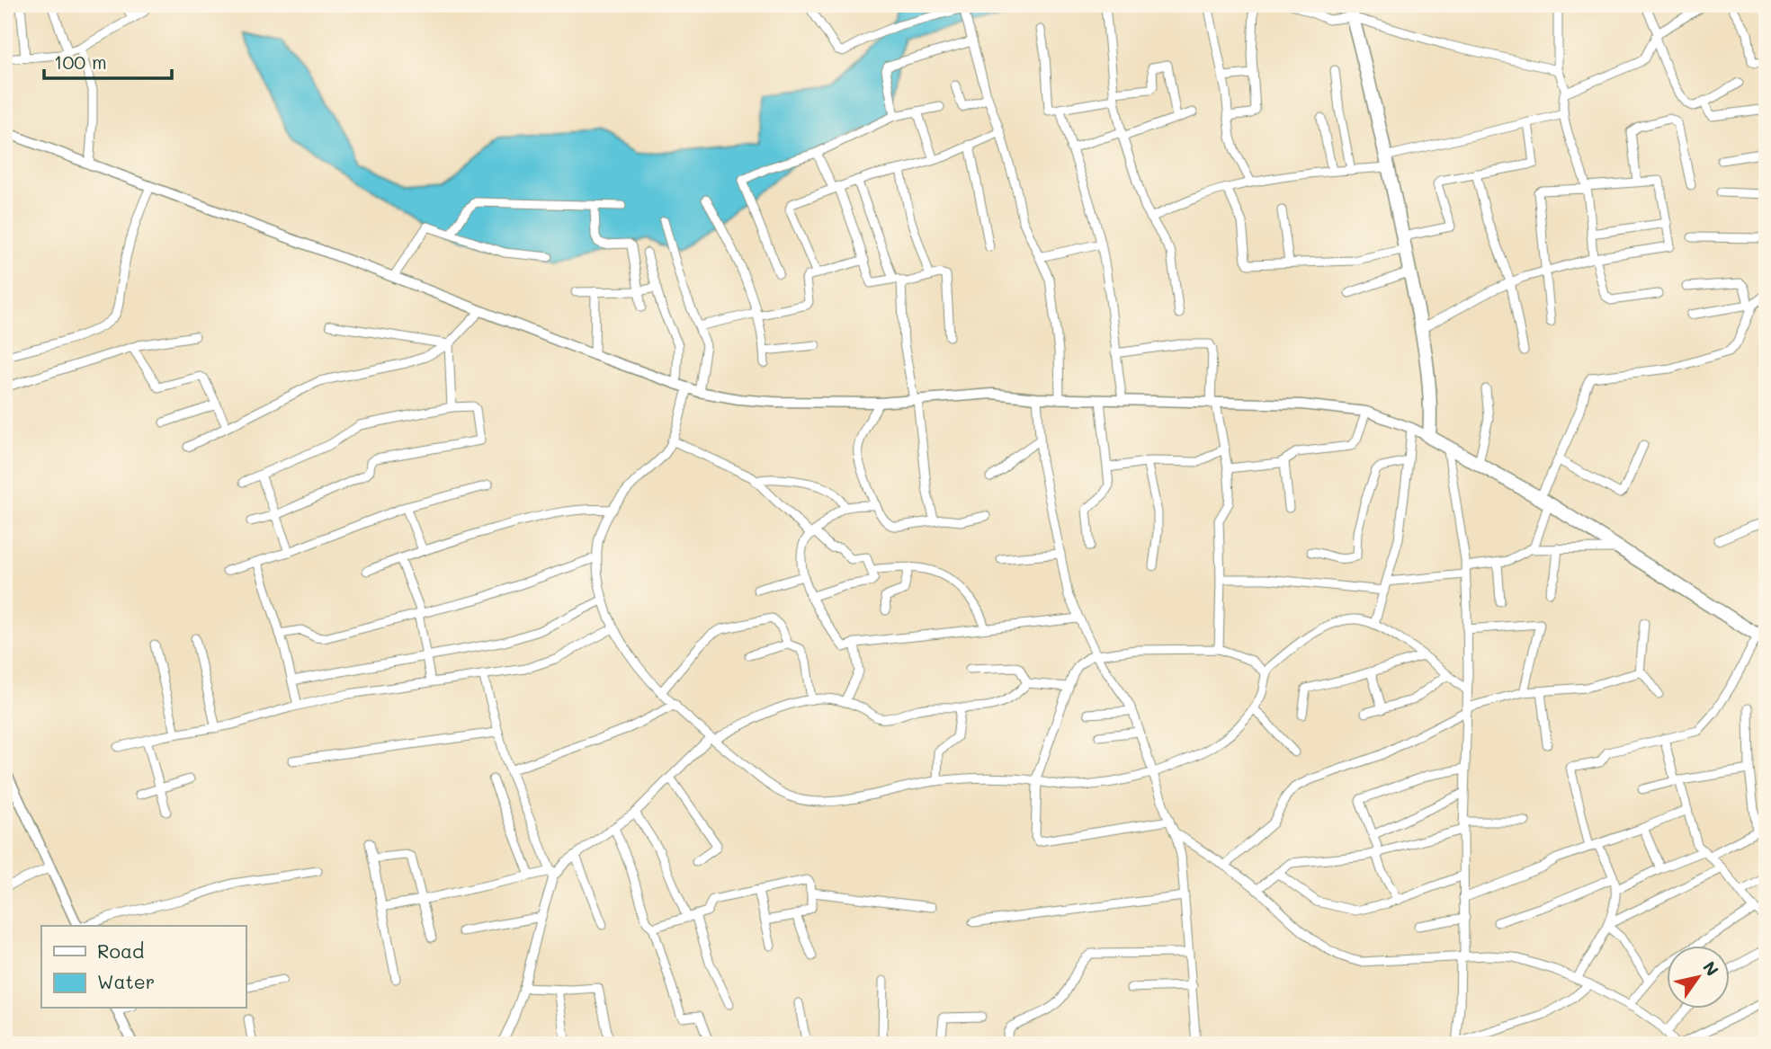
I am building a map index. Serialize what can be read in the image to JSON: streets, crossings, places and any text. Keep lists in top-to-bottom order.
{
  "legend": ["Road", "Water"],
  "scale_bar": "100 m",
  "north": "top right"
}
